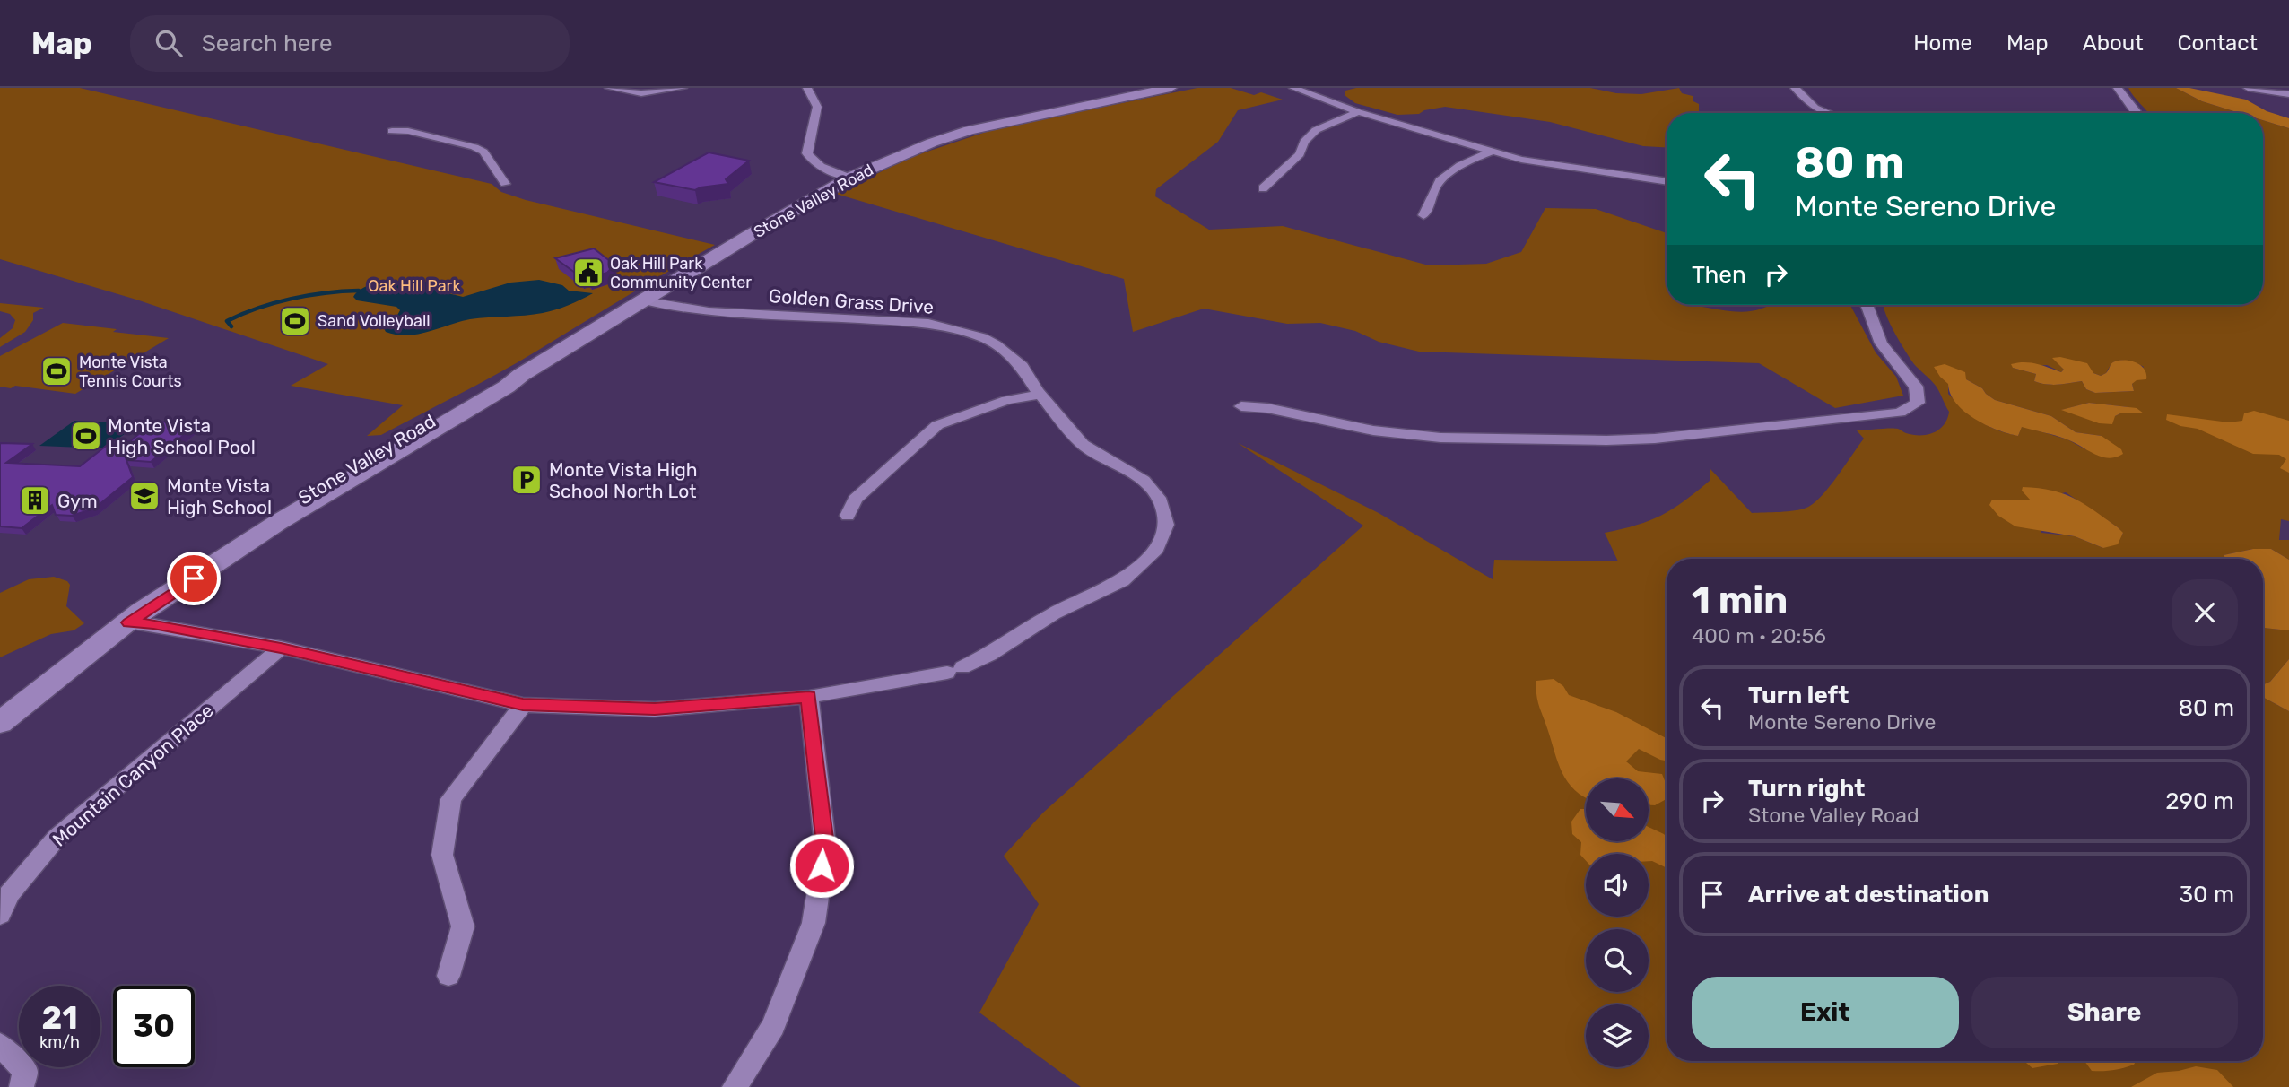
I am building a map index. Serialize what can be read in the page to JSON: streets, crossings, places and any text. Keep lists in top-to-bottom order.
{
  "streets": {
    "street": ["Stone Valley Road", "Golden Grass Drive", "Mountain Canyon Place"]
  },
  "crossings": [
    ["Stone Valley Road", "Golden Grass Drive"],
    ["Golden Grass Drive", "Mountain Canyon Place"]
  ],
  "parks": ["Oak Hill Park"],
  "places": {
    "public building": ["Oak Hill Park Community Center"],
    "sports": ["Sand Volleyball", "Monte Vista Tennis Courts", "Monte Vista High School Pool"],
    "parking": ["Monte Vista High School North Lot"],
    "school or university": ["Monte Vista High School"],
    "building": ["Gym"]
  },
  "north": "bottom right",
  "page": {
    "header": "Map",
    "search": "Search here",
    "nav": [
      "Home",
      "Map",
      "About",
      "Contact"
    ],
    "turn": ["80 m", "Monte Sereno Drive"],
    "then": "Then",
    "heading": ["1 min", "400 m · 20:56"],
    "list": [
      {
        "name": "Turn left",
        "note": "Monte Sereno Drive",
        "value": "80 m"
      },
      {
        "name": "Turn right",
        "note": "Stone Valley Road",
        "value": "290 m"
      },
      {
        "name": "Arrive at destination",
        "value": "30 m"
      }
    ],
    "buttons": ["Exit", "Share"],
    "speed": "21 km/h",
    "limit": "30"
  }
}
